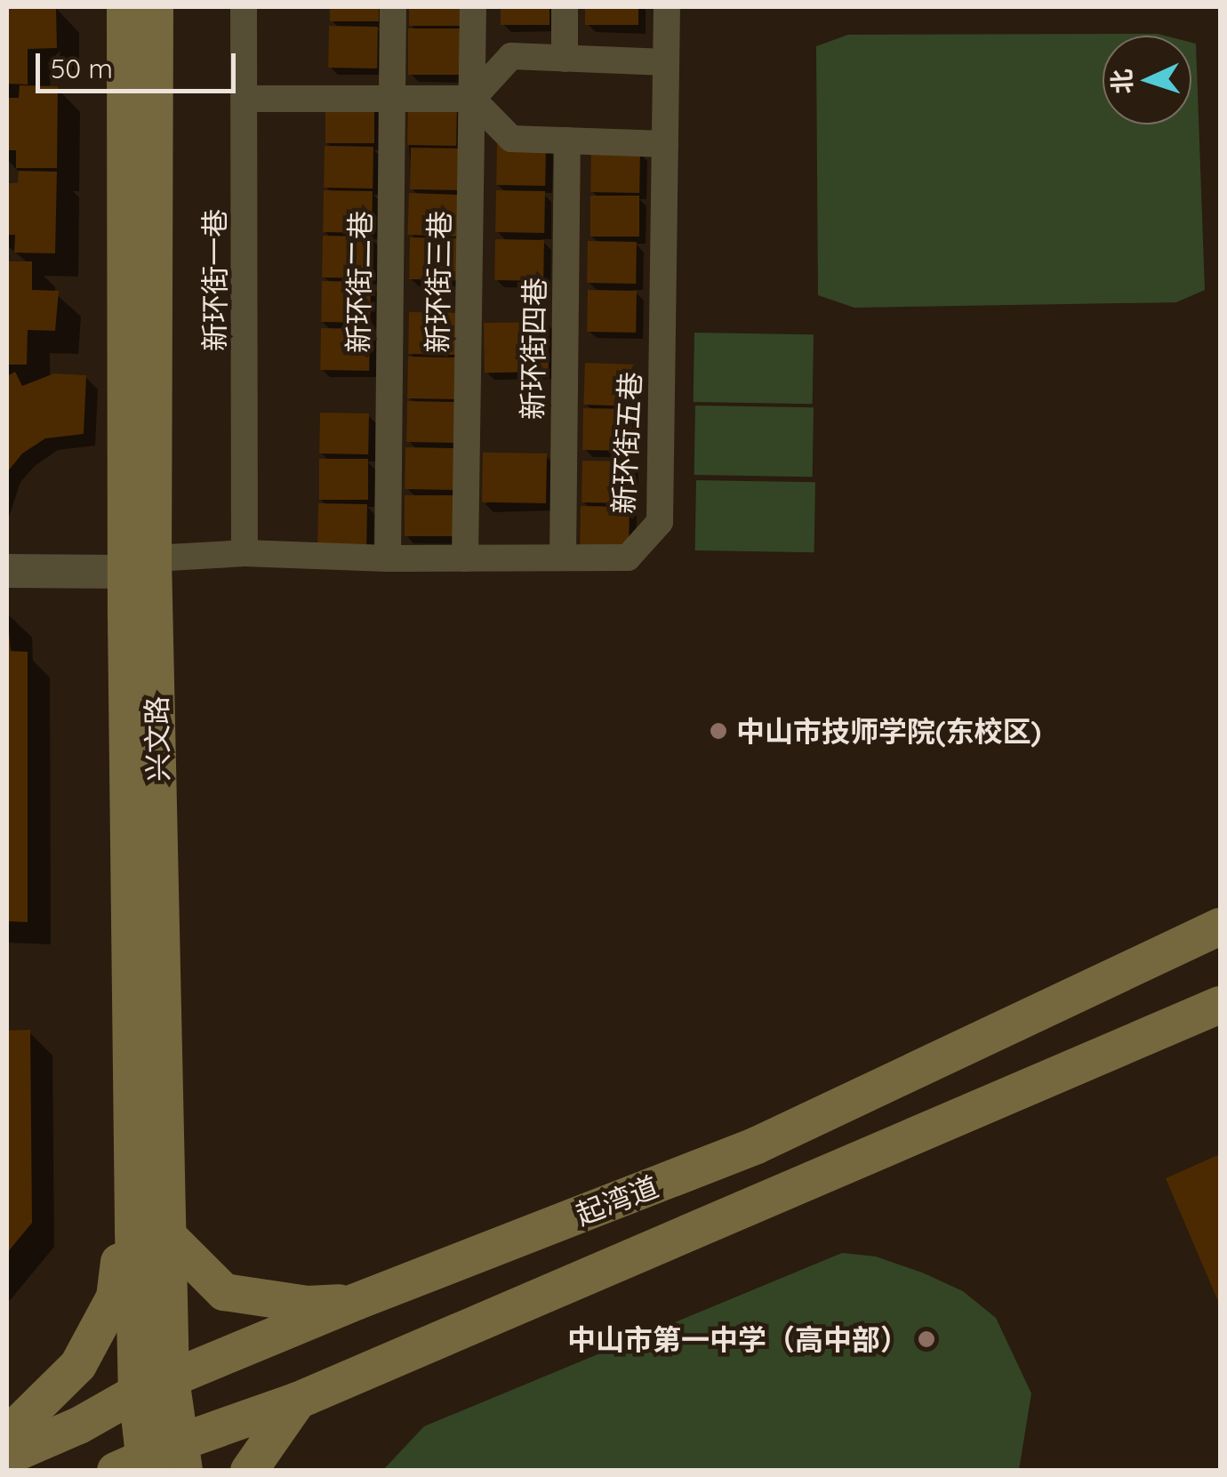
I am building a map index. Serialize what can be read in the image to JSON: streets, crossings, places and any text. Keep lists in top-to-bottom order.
{
  "streets": {
    "main road": ["兴文路", "起湾道"],
    "street": [
      "新环街一巷",
      "新环街二巷",
      "新环街三巷",
      "新环街四巷",
      "新环街五巷"
    ]
  },
  "crossings": [
    ["新环街一巷", "新环街五巷"],
    ["新环街二巷", "新环街五巷"],
    ["新环街三巷", "新环街五巷"],
    ["新环街四巷", "新环街五巷"],
    ["新环街五巷", "兴文路"],
    ["兴文路", "起湾道"]
  ],
  "places": ["中山市技师学院(东校区)", "中山市第一中学（高中部）"],
  "scale_bar": "50 m",
  "north": "left"
}
